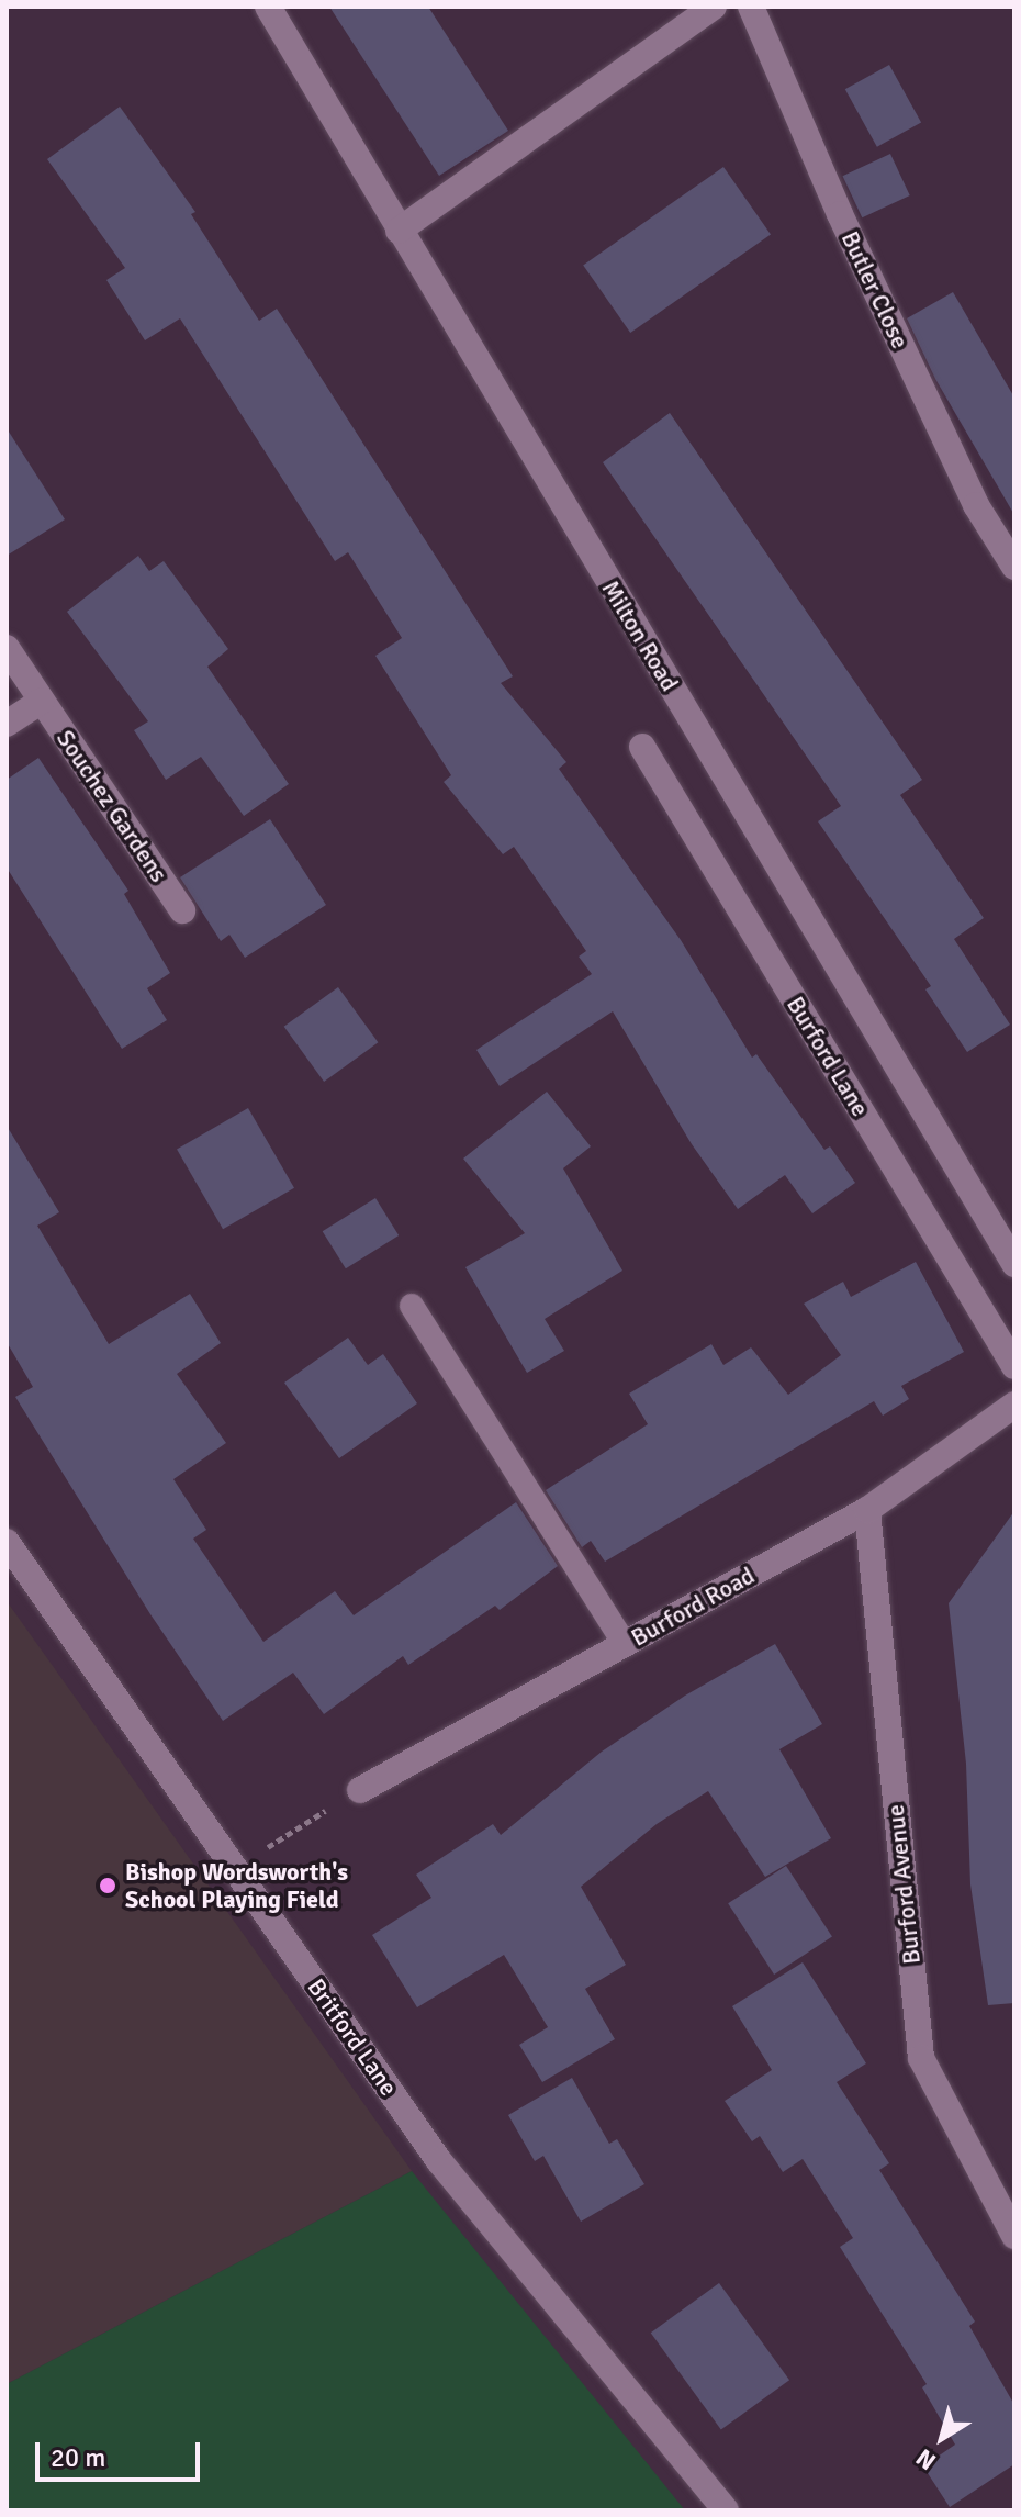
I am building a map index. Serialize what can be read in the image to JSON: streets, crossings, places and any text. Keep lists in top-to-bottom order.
{
  "streets": {
    "street": [
      "Butler Close",
      "Milton Road",
      "Souchez Gardens",
      "Burford Lane",
      "Burford Road",
      "Burford Avenue",
      "Britford Lane"
    ]
  },
  "crossings": [
    ["Burford Road", "Burford Avenue"]
  ],
  "places": ["Bishop Wordsworth's School Playing Field"],
  "scale_bar": "20 m",
  "north": "bottom left"
}
